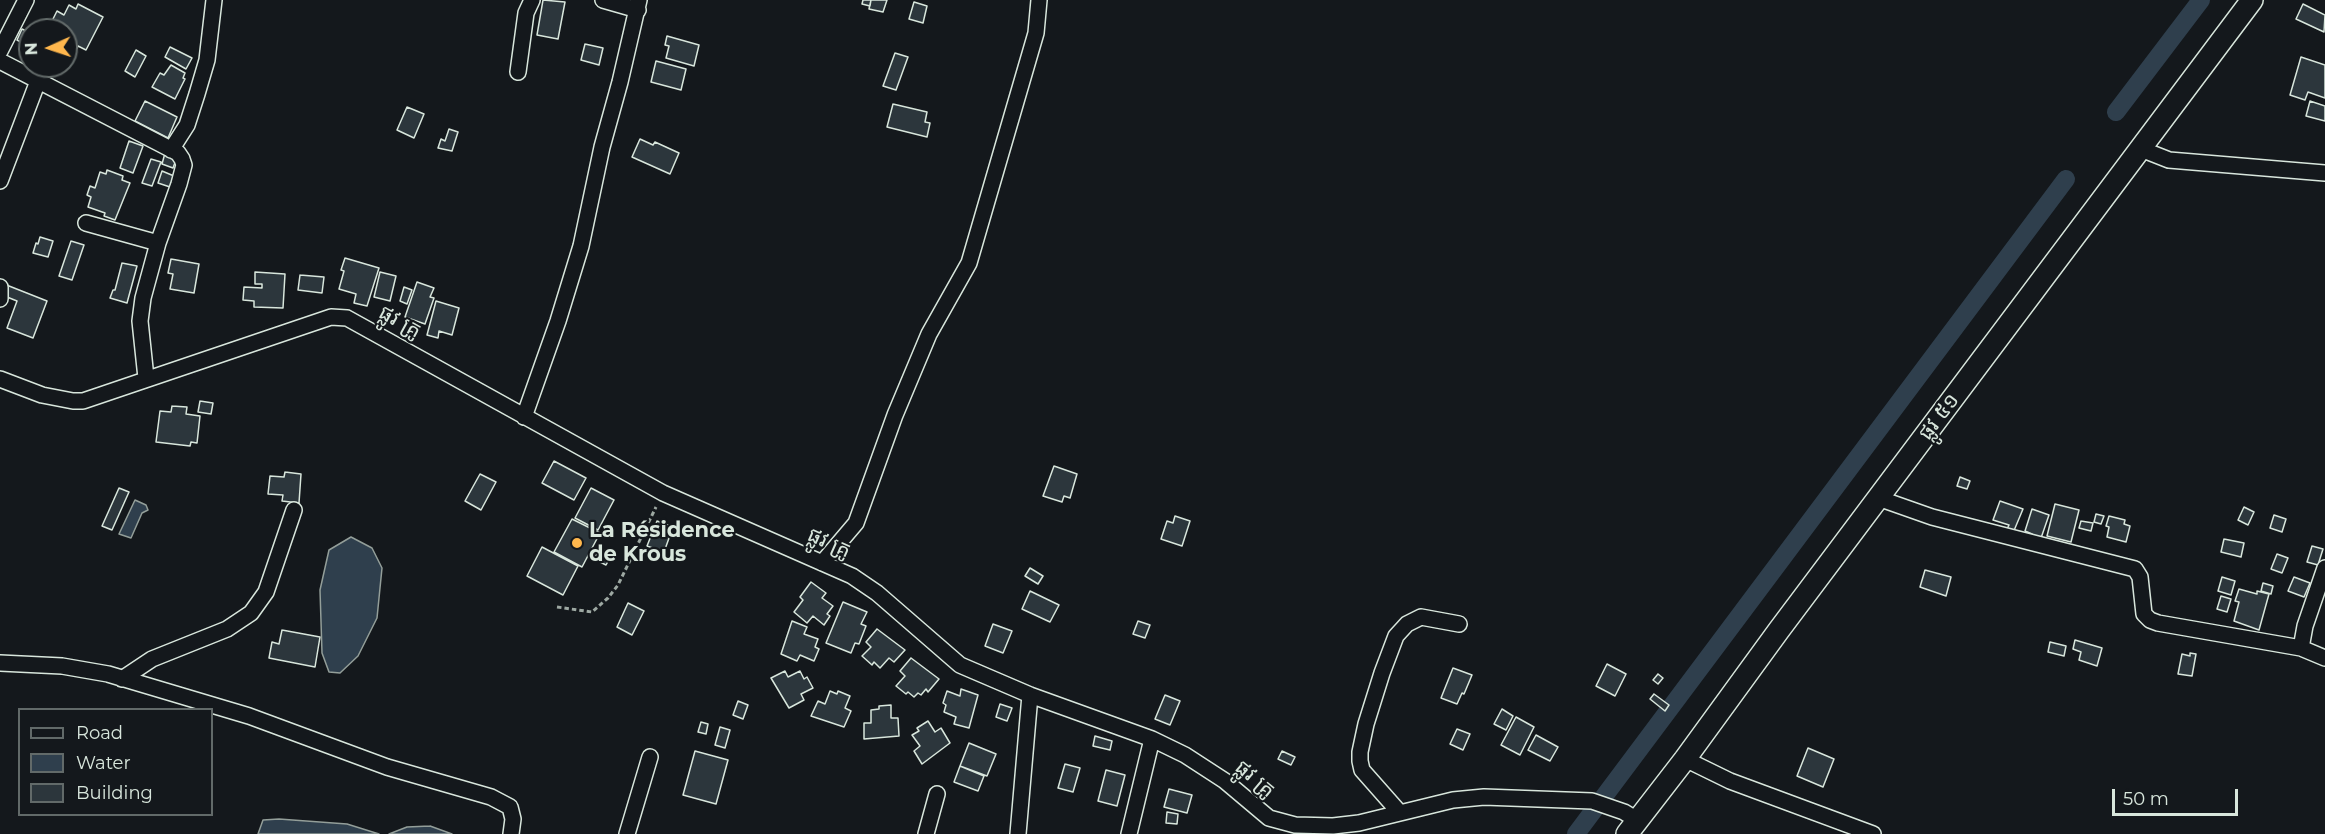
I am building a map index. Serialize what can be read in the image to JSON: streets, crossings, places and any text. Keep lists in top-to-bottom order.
{
  "streets": {
    "main road": ["ផ្លូវ ៥១"],
    "street": ["ផ្លូវ គ្រូ"]
  },
  "crossings": [
    ["ផ្លូវ គ្រូ", "ផ្លូវ ៥១"]
  ],
  "places": ["La Résidence de Krous"],
  "legend": ["Road", "Water", "Building"],
  "scale_bar": "50 m",
  "north": "left"
}
